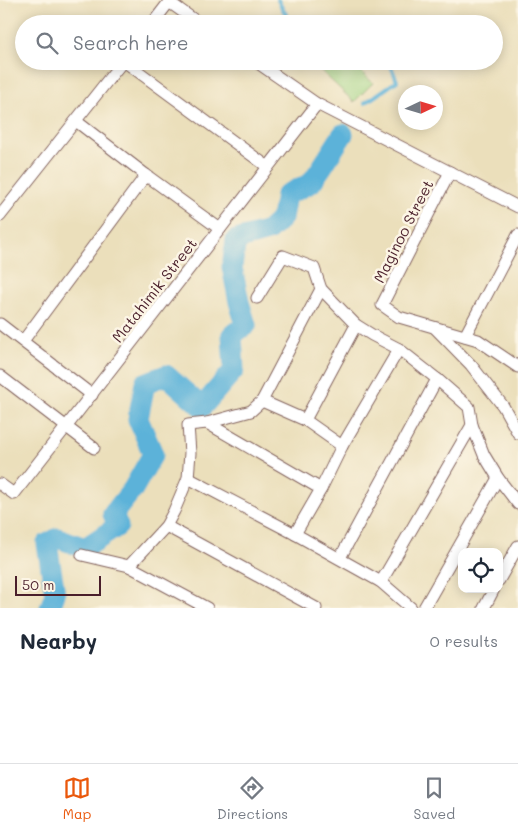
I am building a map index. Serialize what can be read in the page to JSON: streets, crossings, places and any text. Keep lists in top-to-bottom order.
{
  "streets": {
    "street": ["Maginoo Street", "Matahimik Street"]
  },
  "scale_bar": "50 m",
  "north": "right",
  "page": {
    "search": "Search here",
    "scale": "50 m",
    "heading": ["Nearby", "0 results"],
    "nav": ["Map", "Directions", "Saved"]
  }
}
